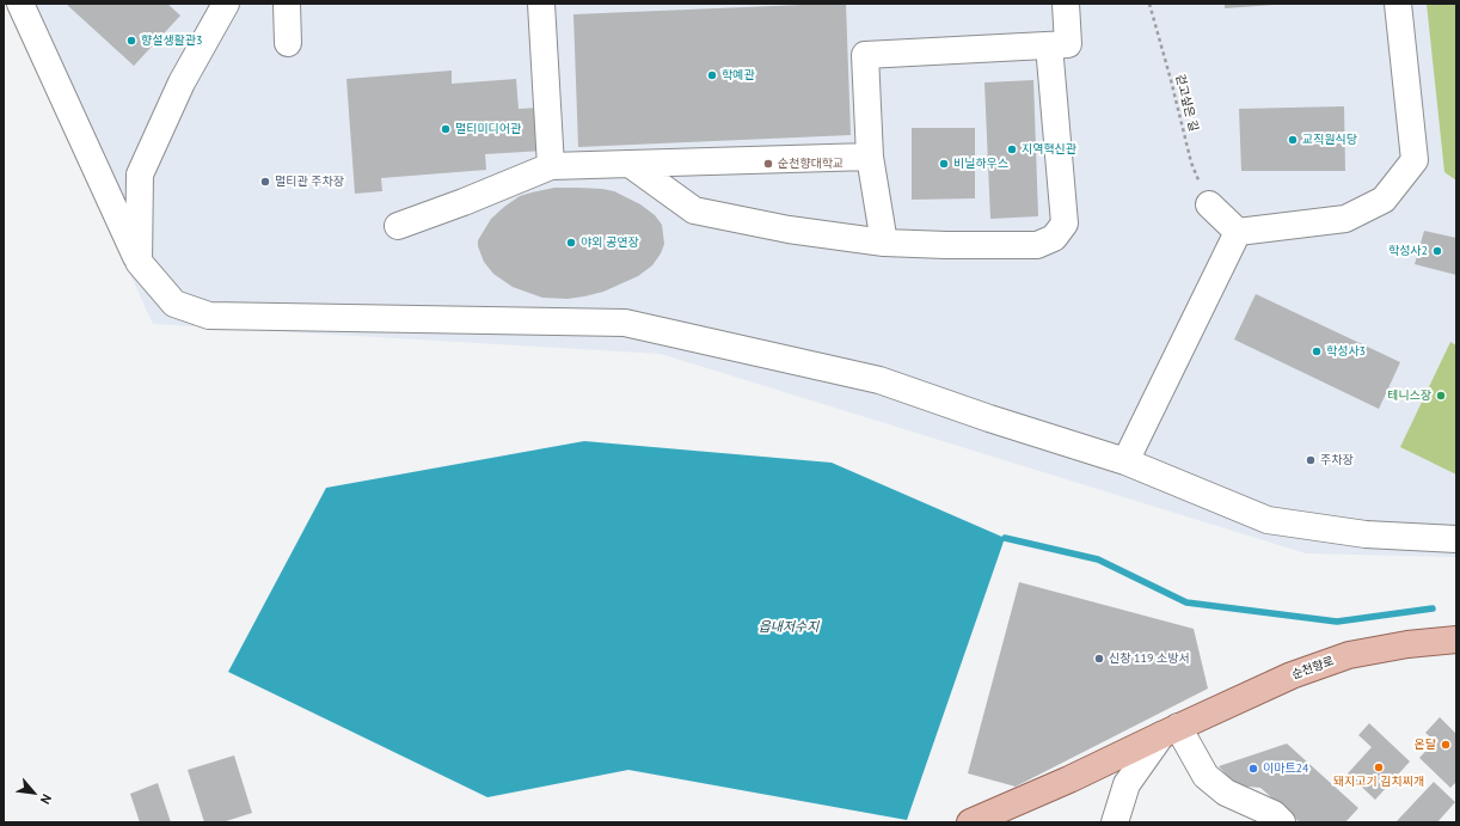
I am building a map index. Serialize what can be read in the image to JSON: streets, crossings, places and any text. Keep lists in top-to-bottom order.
{
  "streets": {
    "main road": ["순천향로"],
    "path": ["걷고싶은 길"]
  },
  "water": ["읍내저수지"],
  "places": [
    "향설생활관3",
    "학예관",
    "멀티미디어관",
    "교직원식당",
    "지역혁신관",
    "순천향대학교",
    "비닐하우스",
    "멀티관 주차장",
    "야외 공연장",
    "학성사2",
    "학성사3",
    "테니스장",
    "주차장",
    "신창 119 소방서",
    "온달",
    "돼지고기 김치찌개",
    "이마트24"
  ],
  "north": "bottom right"
}
